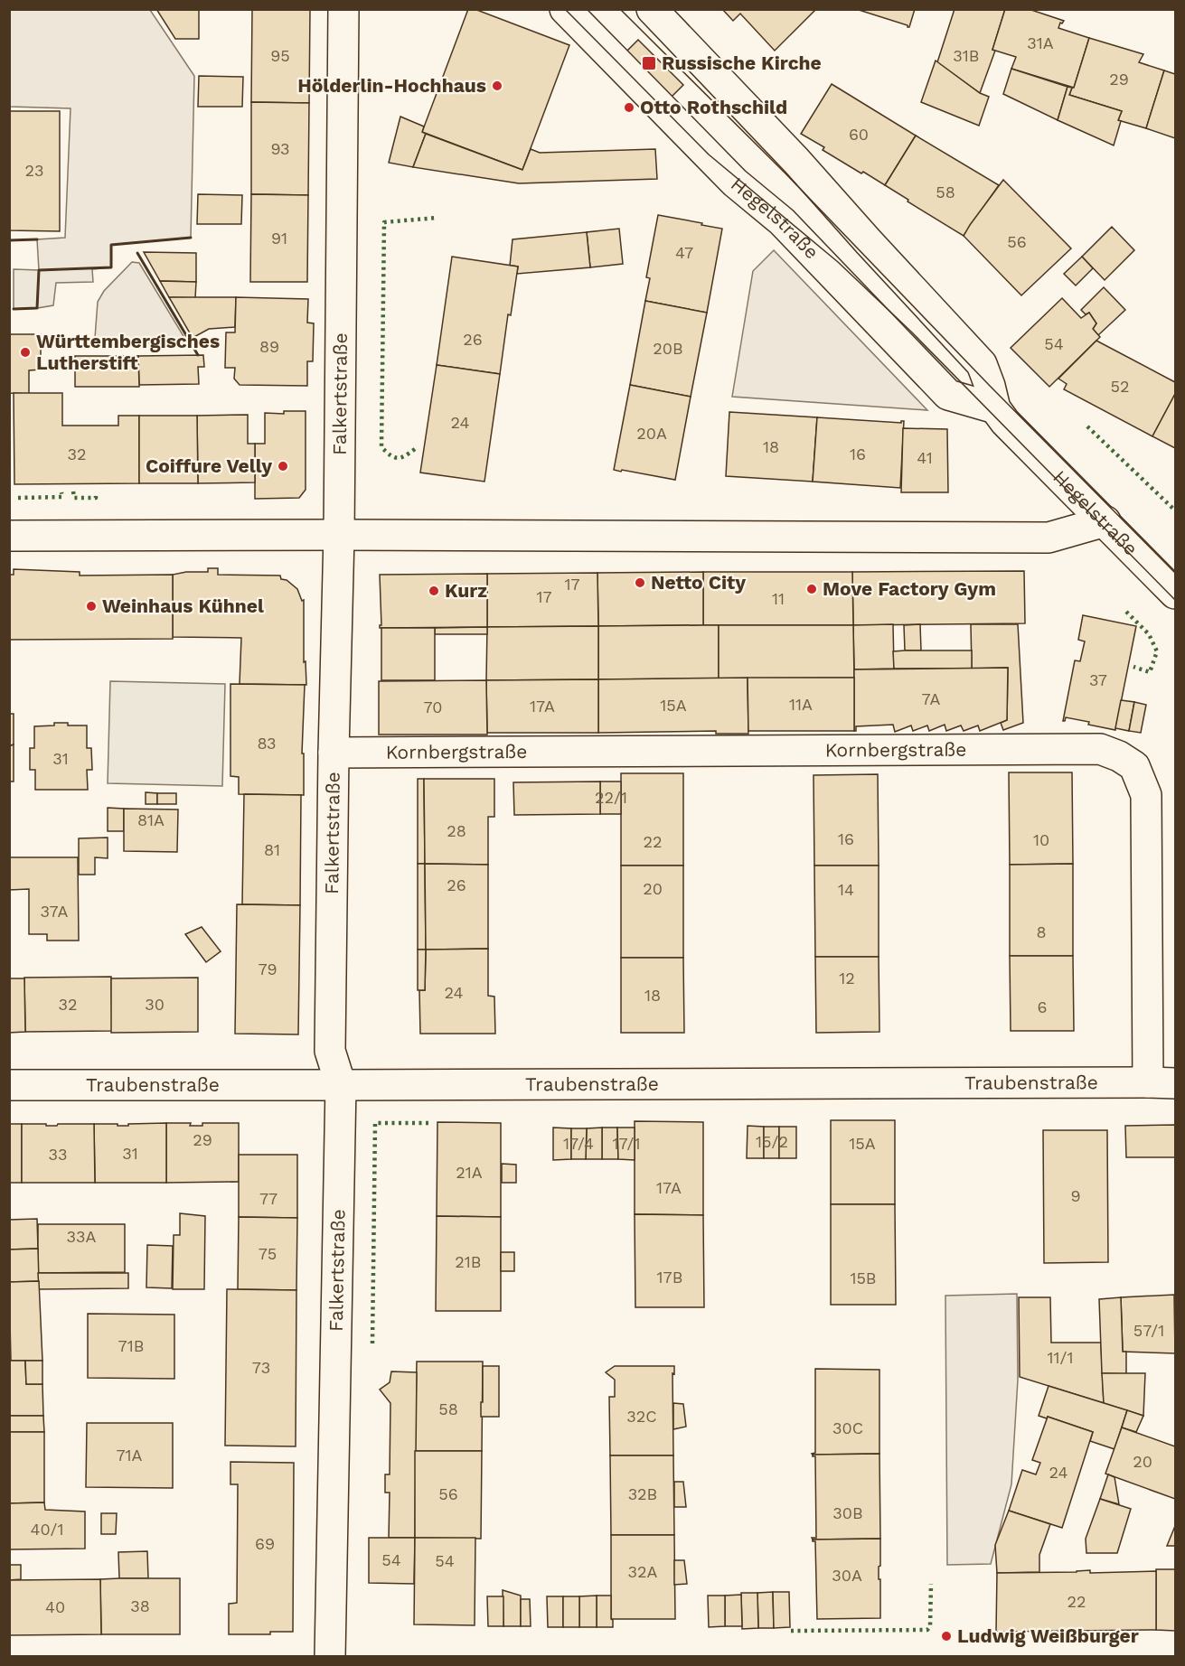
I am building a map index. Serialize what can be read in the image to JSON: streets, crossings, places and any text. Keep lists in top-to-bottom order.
{
  "streets": {
    "street": [
      "Hegelstraße",
      "Falkertstraße",
      "Kornbergstraße",
      "Traubenstraße"
    ]
  },
  "crossings": [
    ["Falkertstraße", "Kornbergstraße"],
    ["Falkertstraße", "Traubenstraße"],
    ["Kornbergstraße", "Traubenstraße"]
  ],
  "places": {
    "transit": ["Russische Kirche"],
    "other": [
      "Hölderlin-Hochhaus",
      "Otto Rothschild",
      "Württembergisches Lutherstift",
      "Coiffure Velly",
      "Netto City",
      "Move Factory Gym",
      "Kurz",
      "Weinhaus Kühnel",
      "Ludwig Weißburger"
    ]
  },
  "house_numbers": [
    "31A",
    "95",
    "31B",
    "29",
    "60",
    "93",
    "23",
    "58",
    "91",
    "56",
    "47",
    "26",
    "54",
    "89",
    "20B",
    "52",
    "24",
    "20A",
    "18",
    "32",
    "16",
    "41",
    "17",
    "17",
    "11",
    "37",
    "7A",
    "11A",
    "15A",
    "17A",
    "70",
    "83",
    "31",
    "22/1",
    "81A",
    "28",
    "16",
    "10",
    "22",
    "81",
    "26",
    "20",
    "14",
    "37A",
    "8",
    "79",
    "12",
    "24",
    "18",
    "32",
    "30",
    "6",
    "29",
    "15/2",
    "17/4",
    "17/1",
    "15A",
    "31",
    "33",
    "21A",
    "17A",
    "9",
    "77",
    "33A",
    "75",
    "21B",
    "17B",
    "15B",
    "57/1",
    "71B",
    "11/1",
    "73",
    "58",
    "32C",
    "30C",
    "71A",
    "20",
    "24",
    "56",
    "32B",
    "30B",
    "40/1",
    "69",
    "54",
    "54",
    "32A",
    "30A",
    "22",
    "38",
    "40"
  ]
}
